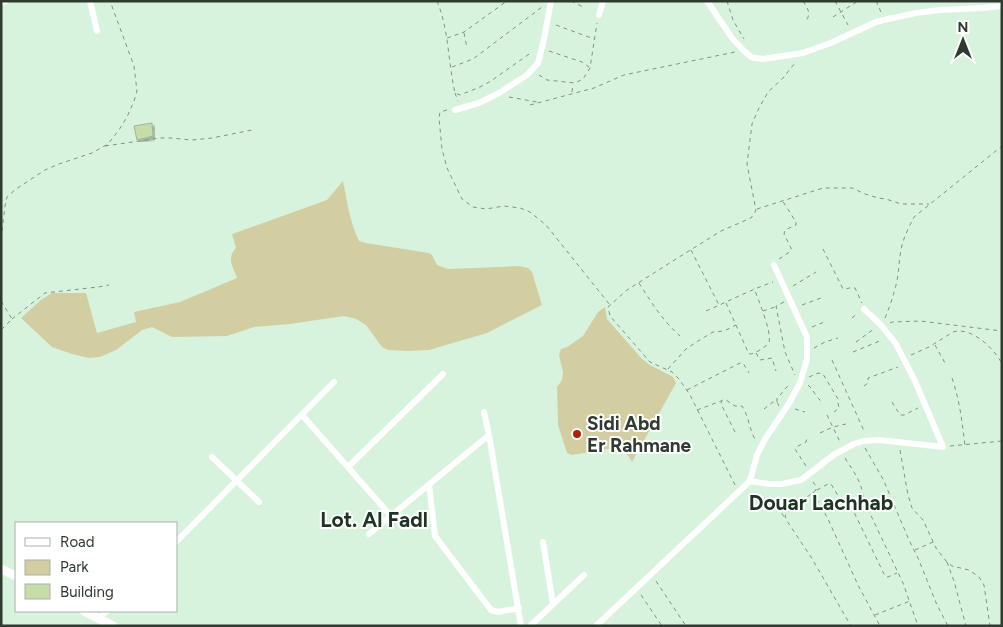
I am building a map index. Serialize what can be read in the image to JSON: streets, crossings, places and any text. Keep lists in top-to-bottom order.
{
  "districts": ["Douar Lachhab", "Lot. Al Fadl"],
  "places": ["Sidi Abd Er Rahmane"],
  "legend": ["Road", "Park", "Building"],
  "north": "top"
}
